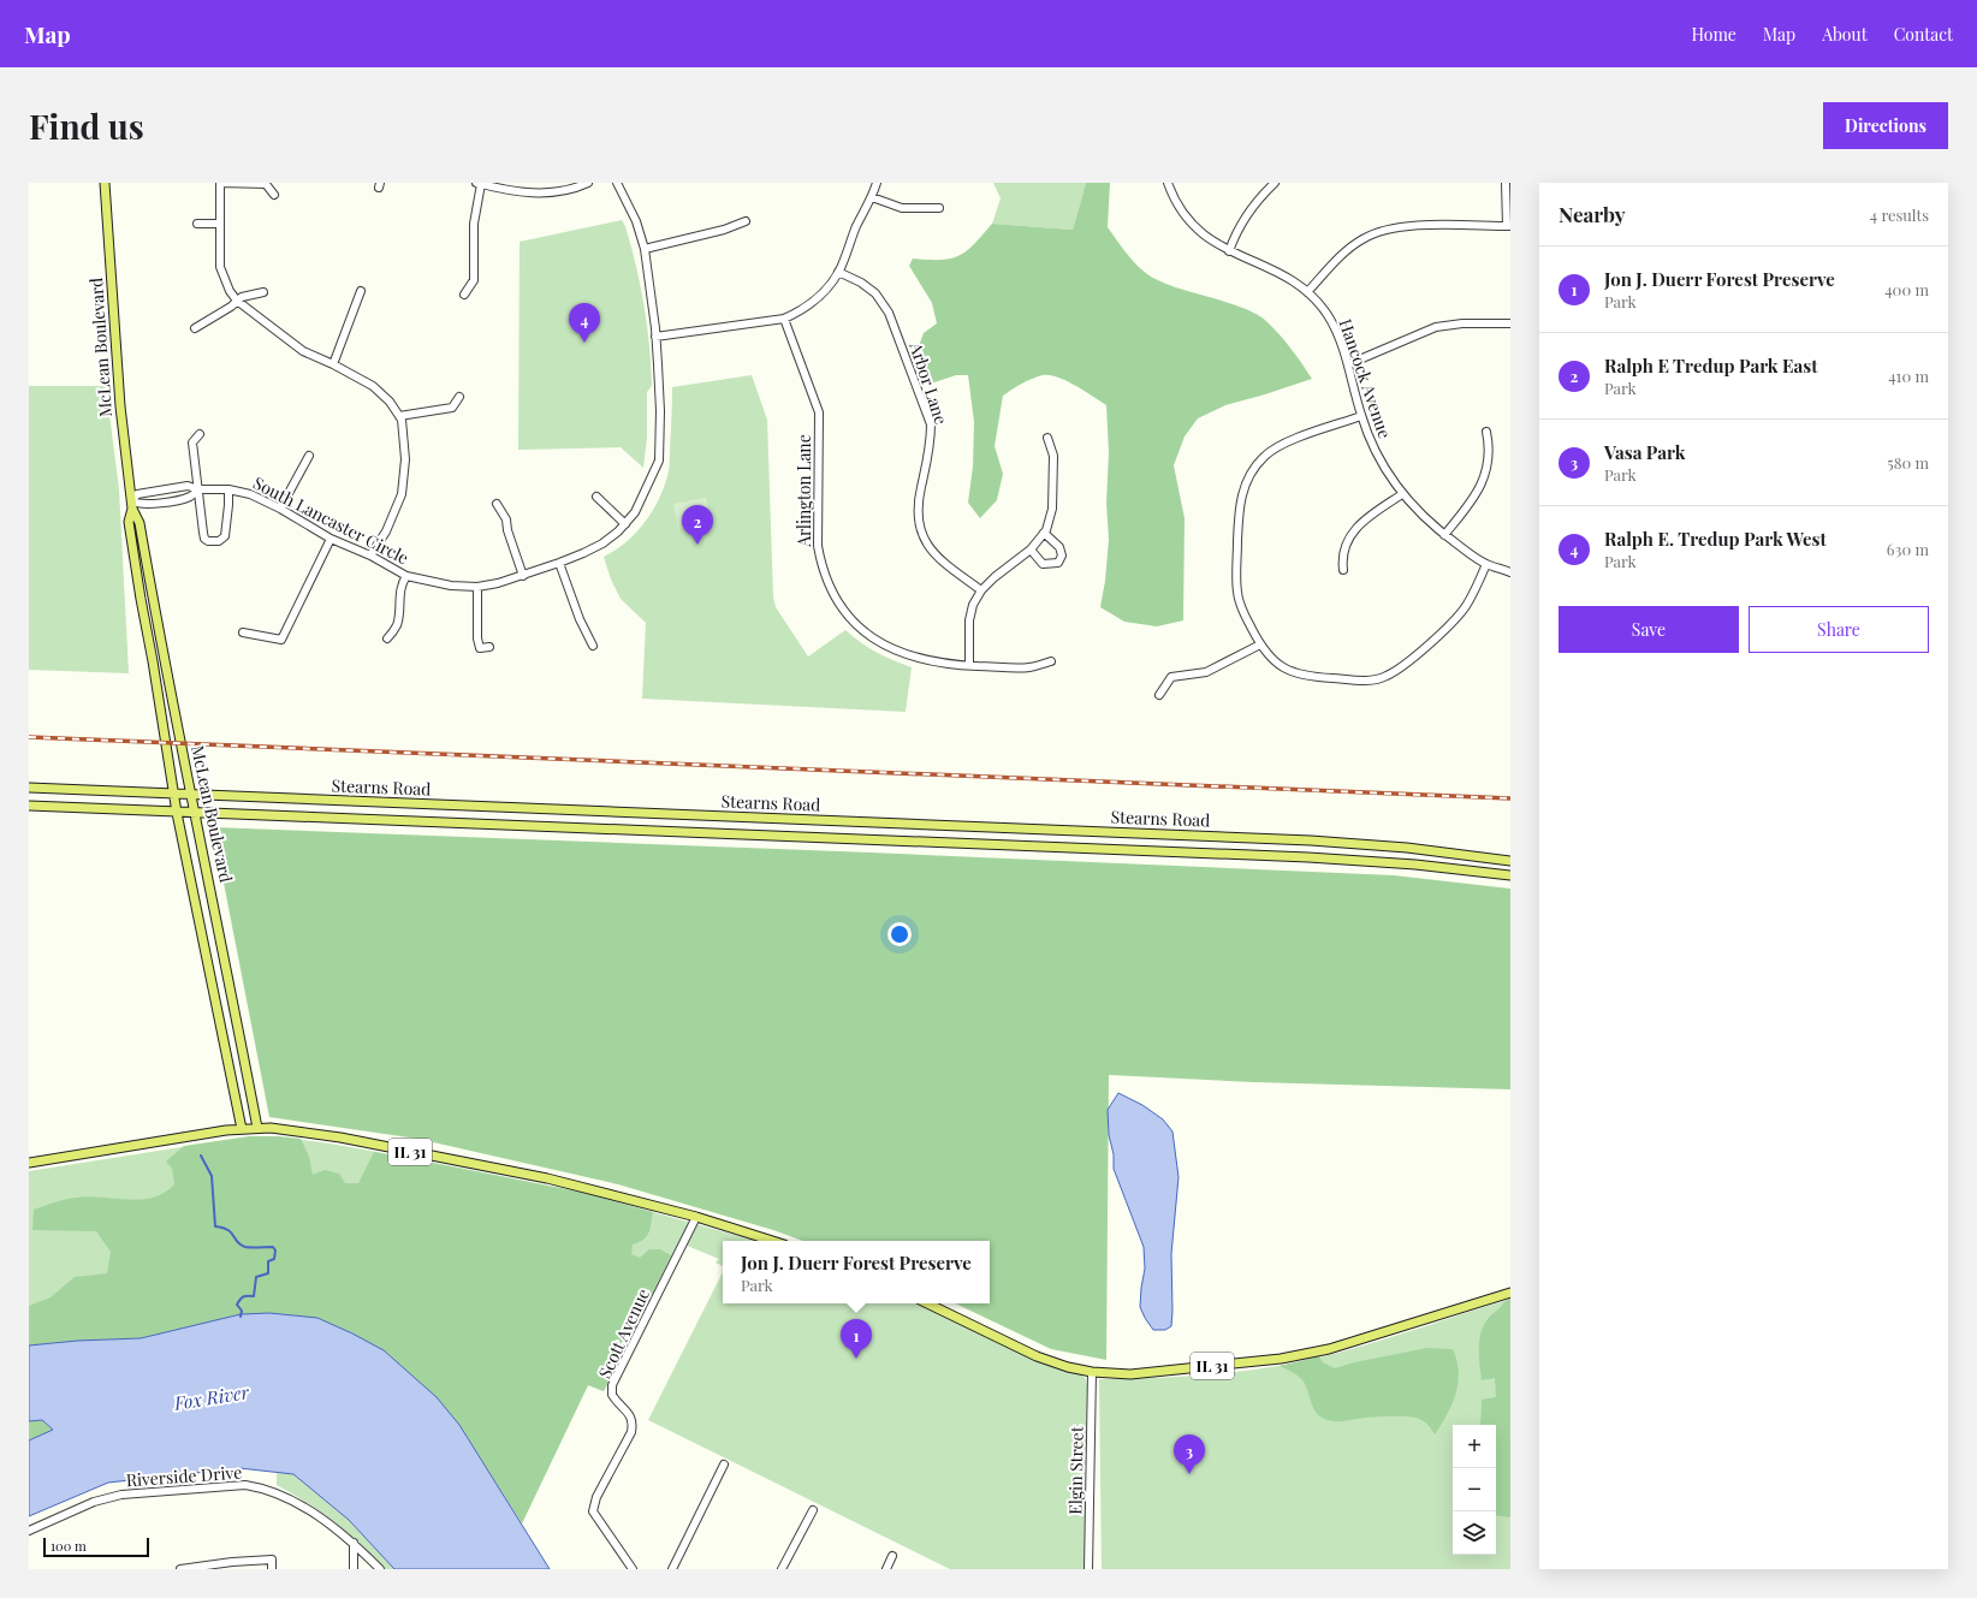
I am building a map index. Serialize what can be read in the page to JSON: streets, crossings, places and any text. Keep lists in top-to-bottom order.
{
  "streets": {
    "main road": ["McLean Boulevard", "Stearns Road", "IL 31"],
    "street": [
      "Hancock Avenue",
      "Arbor Lane",
      "Arlington Lane",
      "South Lancaster Circle",
      "Scott Avenue",
      "Elgin Street",
      "Riverside Drive"
    ]
  },
  "crossings": [
    ["McLean Boulevard", "South Lancaster Circle"],
    ["McLean Boulevard", "Stearns Road"],
    ["McLean Boulevard", "IL 31"],
    ["IL 31", "Scott Avenue"],
    ["IL 31", "Elgin Street"]
  ],
  "water": ["Fox River"],
  "scale_bar": "100 m",
  "page": {
    "header": "Map",
    "nav": [
      "Home",
      "Map",
      "About",
      "Contact"
    ],
    "buttons": [
      "Directions",
      ["Save", "Share"]
    ],
    "title": "Find us",
    "heading": ["Nearby", "4 results"],
    "list": [
      {
        "mark": "1",
        "name": "Jon J. Duerr Forest Preserve",
        "note": "Park",
        "value": "400 m"
      },
      {
        "mark": "2",
        "name": "Ralph E Tredup Park East",
        "note": "Park",
        "value": "410 m"
      },
      {
        "mark": "3",
        "name": "Vasa Park",
        "note": "Park",
        "value": "580 m"
      },
      {
        "mark": "4",
        "name": "Ralph E. Tredup Park West",
        "note": "Park",
        "value": "630 m"
      }
    ],
    "pins": [
      "4",
      "2",
      "1",
      "3"
    ],
    "popup": ["Jon J. Duerr Forest Preserve", "Park"],
    "map_buttons": ["+", "−"],
    "scale": "100 m"
  }
}
